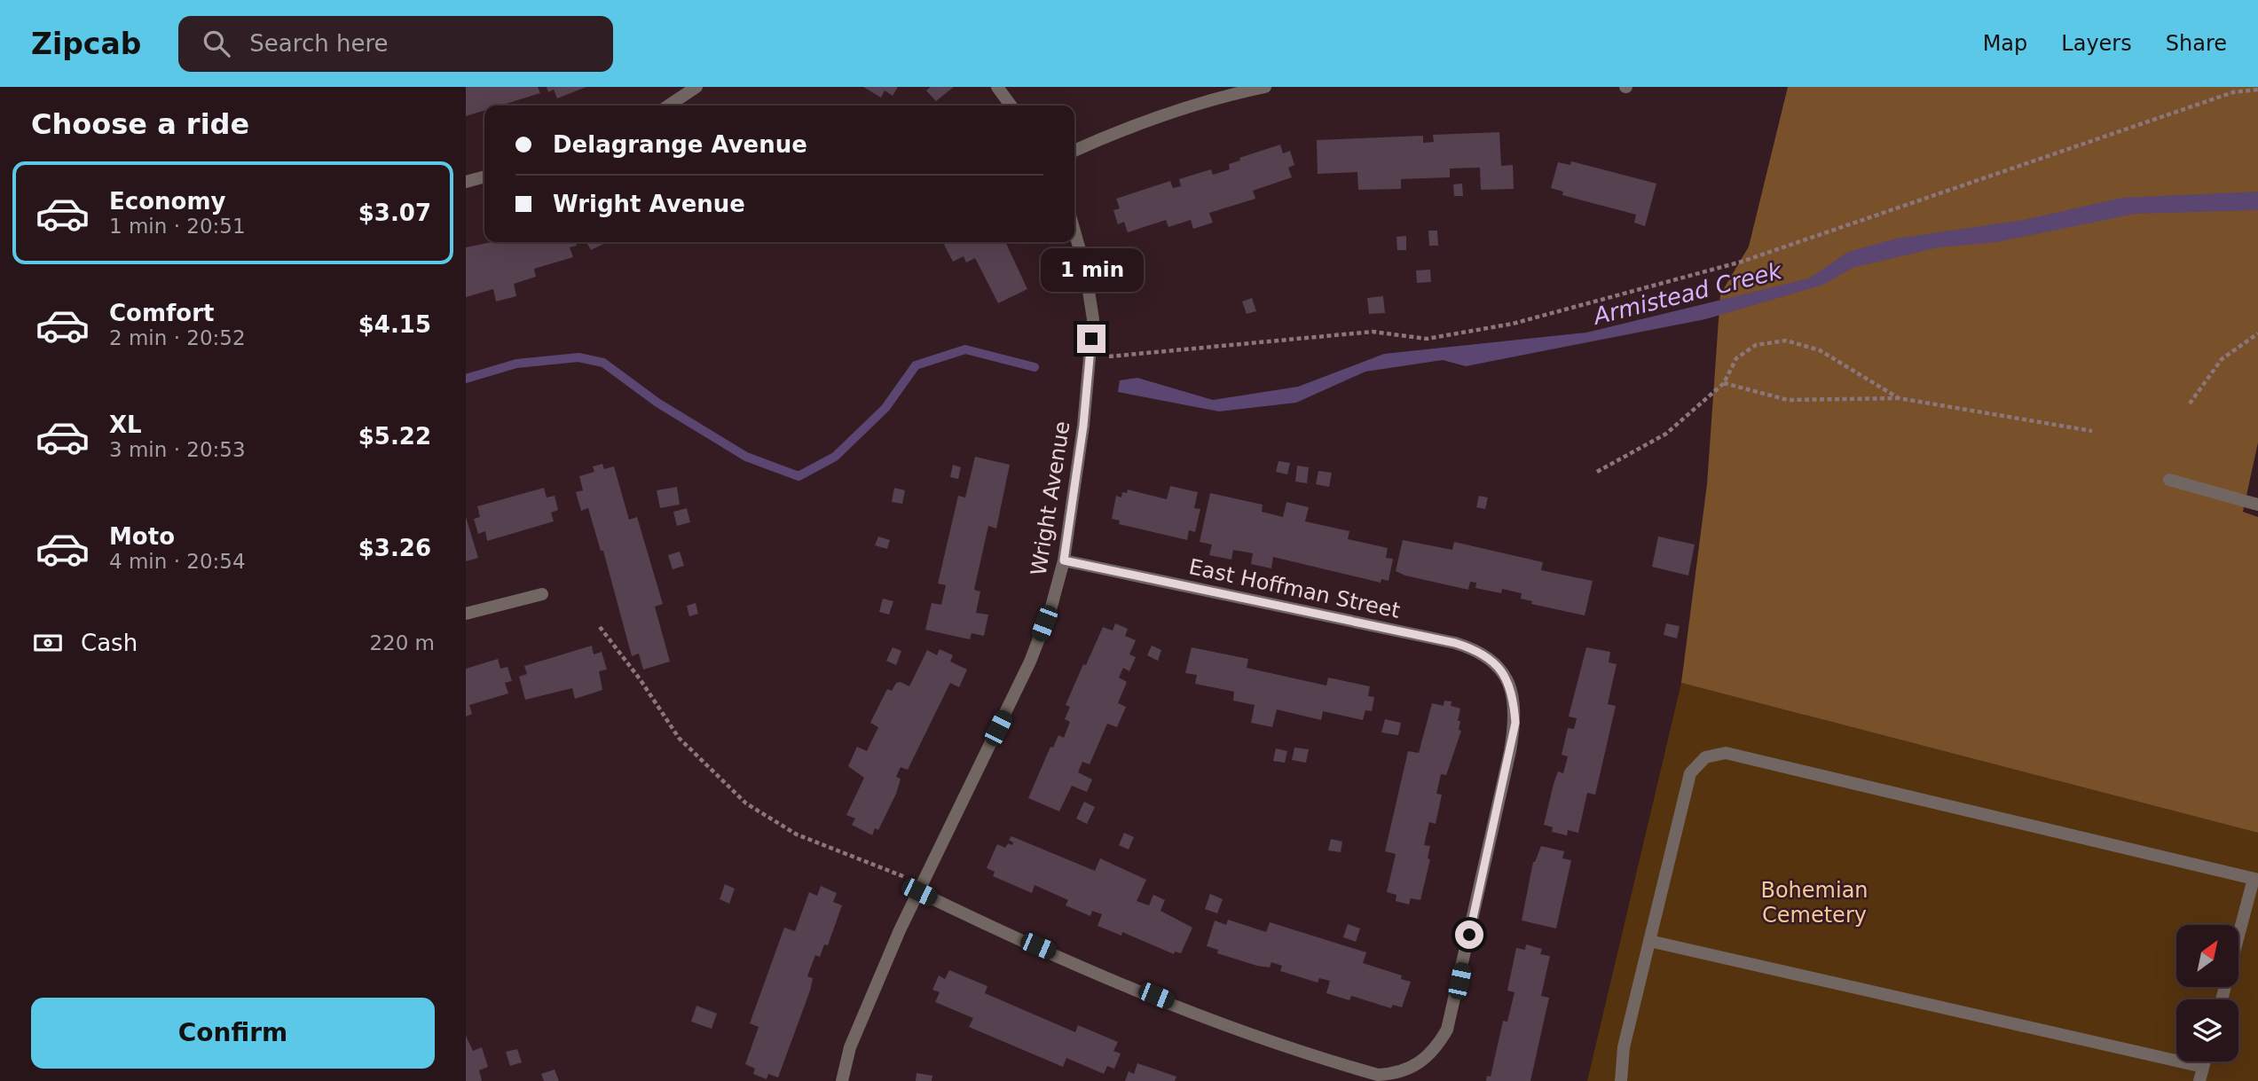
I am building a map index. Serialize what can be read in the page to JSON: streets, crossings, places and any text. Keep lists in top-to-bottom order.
{
  "streets": {
    "street": ["Wright Avenue", "East Hoffman Street"]
  },
  "crossings": [
    ["Wright Avenue", "East Hoffman Street"]
  ],
  "water": ["Armistead Creek"],
  "parks": ["Bohemian Cemetery"],
  "north": "top right",
  "page": {
    "header": "Zipcab",
    "search": "Search here",
    "nav": ["Map", "Layers", "Share"],
    "heading": "Choose a ride",
    "banner": ["Delagrange Avenue", "Wright Avenue"],
    "list": [
      {
        "name": "Economy",
        "note": "1 min · 20:51",
        "value": "$3.07"
      },
      {
        "name": "Comfort",
        "note": "2 min · 20:52",
        "value": "$4.15"
      },
      {
        "name": "XL",
        "note": "3 min · 20:53",
        "value": "$5.22"
      },
      {
        "name": "Moto",
        "note": "4 min · 20:54",
        "value": "$3.26"
      }
    ],
    "bubble": "1 min",
    "pay": ["Cash", "220 m"],
    "buttons": "Confirm"
  }
}
